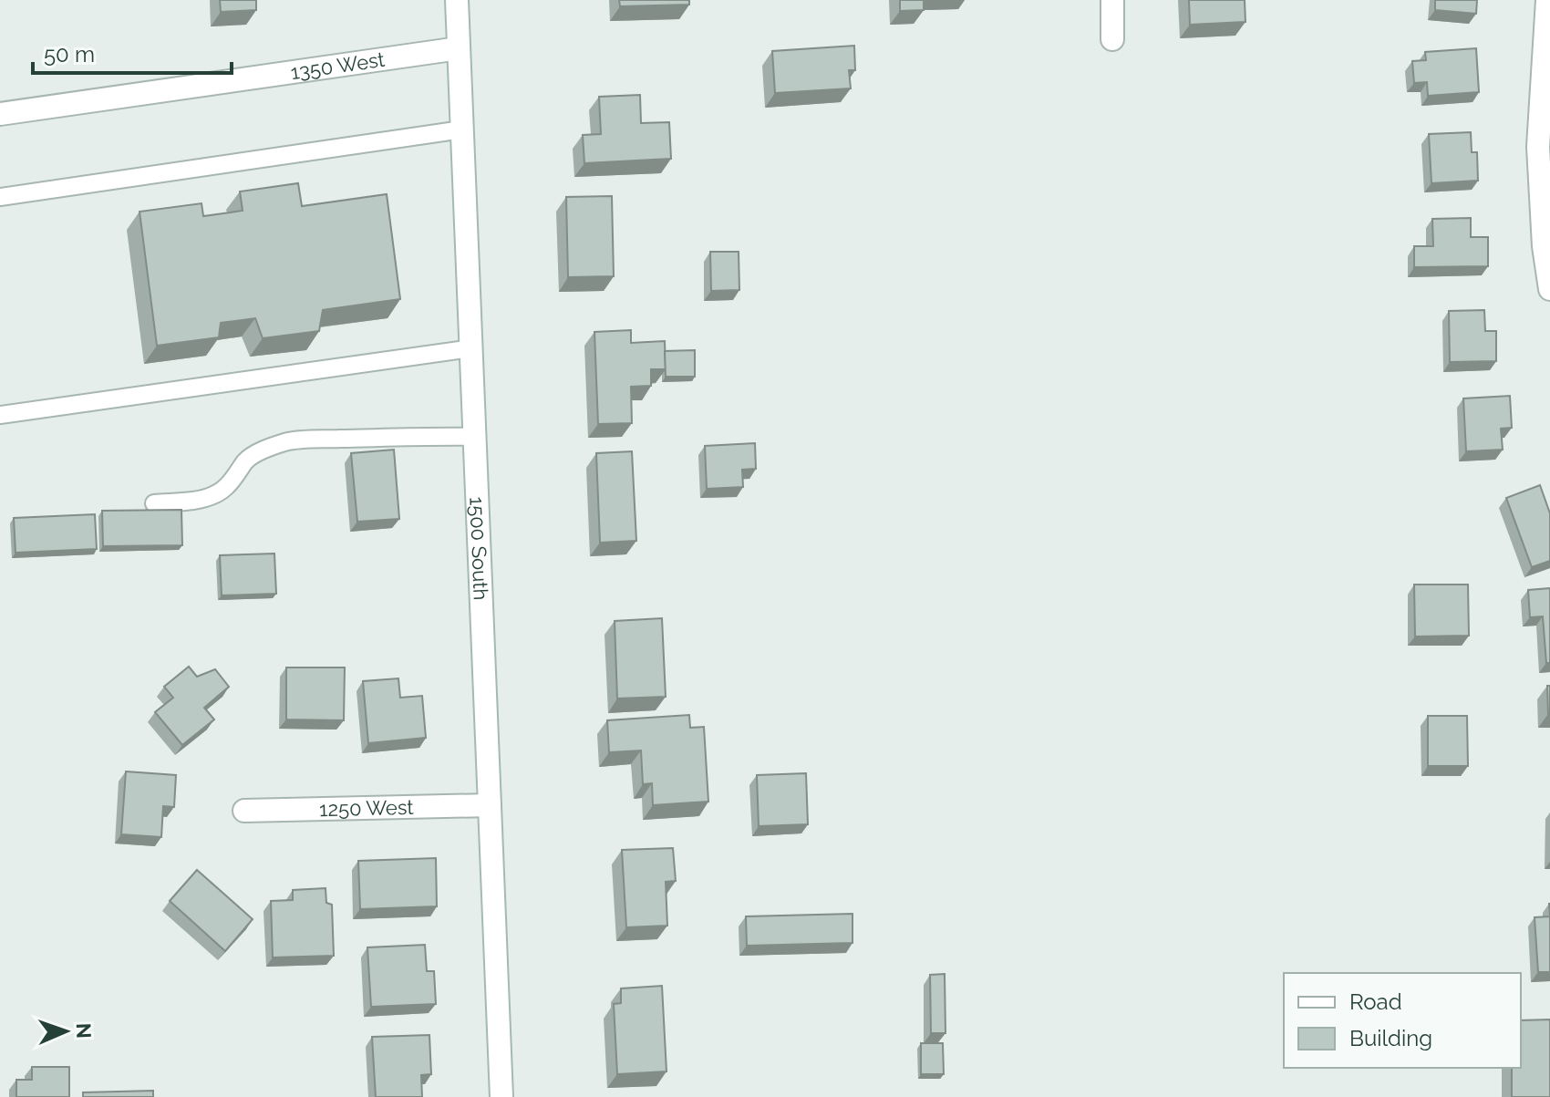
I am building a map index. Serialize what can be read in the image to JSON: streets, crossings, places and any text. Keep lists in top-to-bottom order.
{
  "streets": {
    "street": ["1350 West", "1500 South", "1250 West"]
  },
  "crossings": [
    ["1350 West", "1500 South"],
    ["1500 South", "1250 West"]
  ],
  "legend": ["Road", "Building"],
  "scale_bar": "50 m",
  "north": "right"
}
